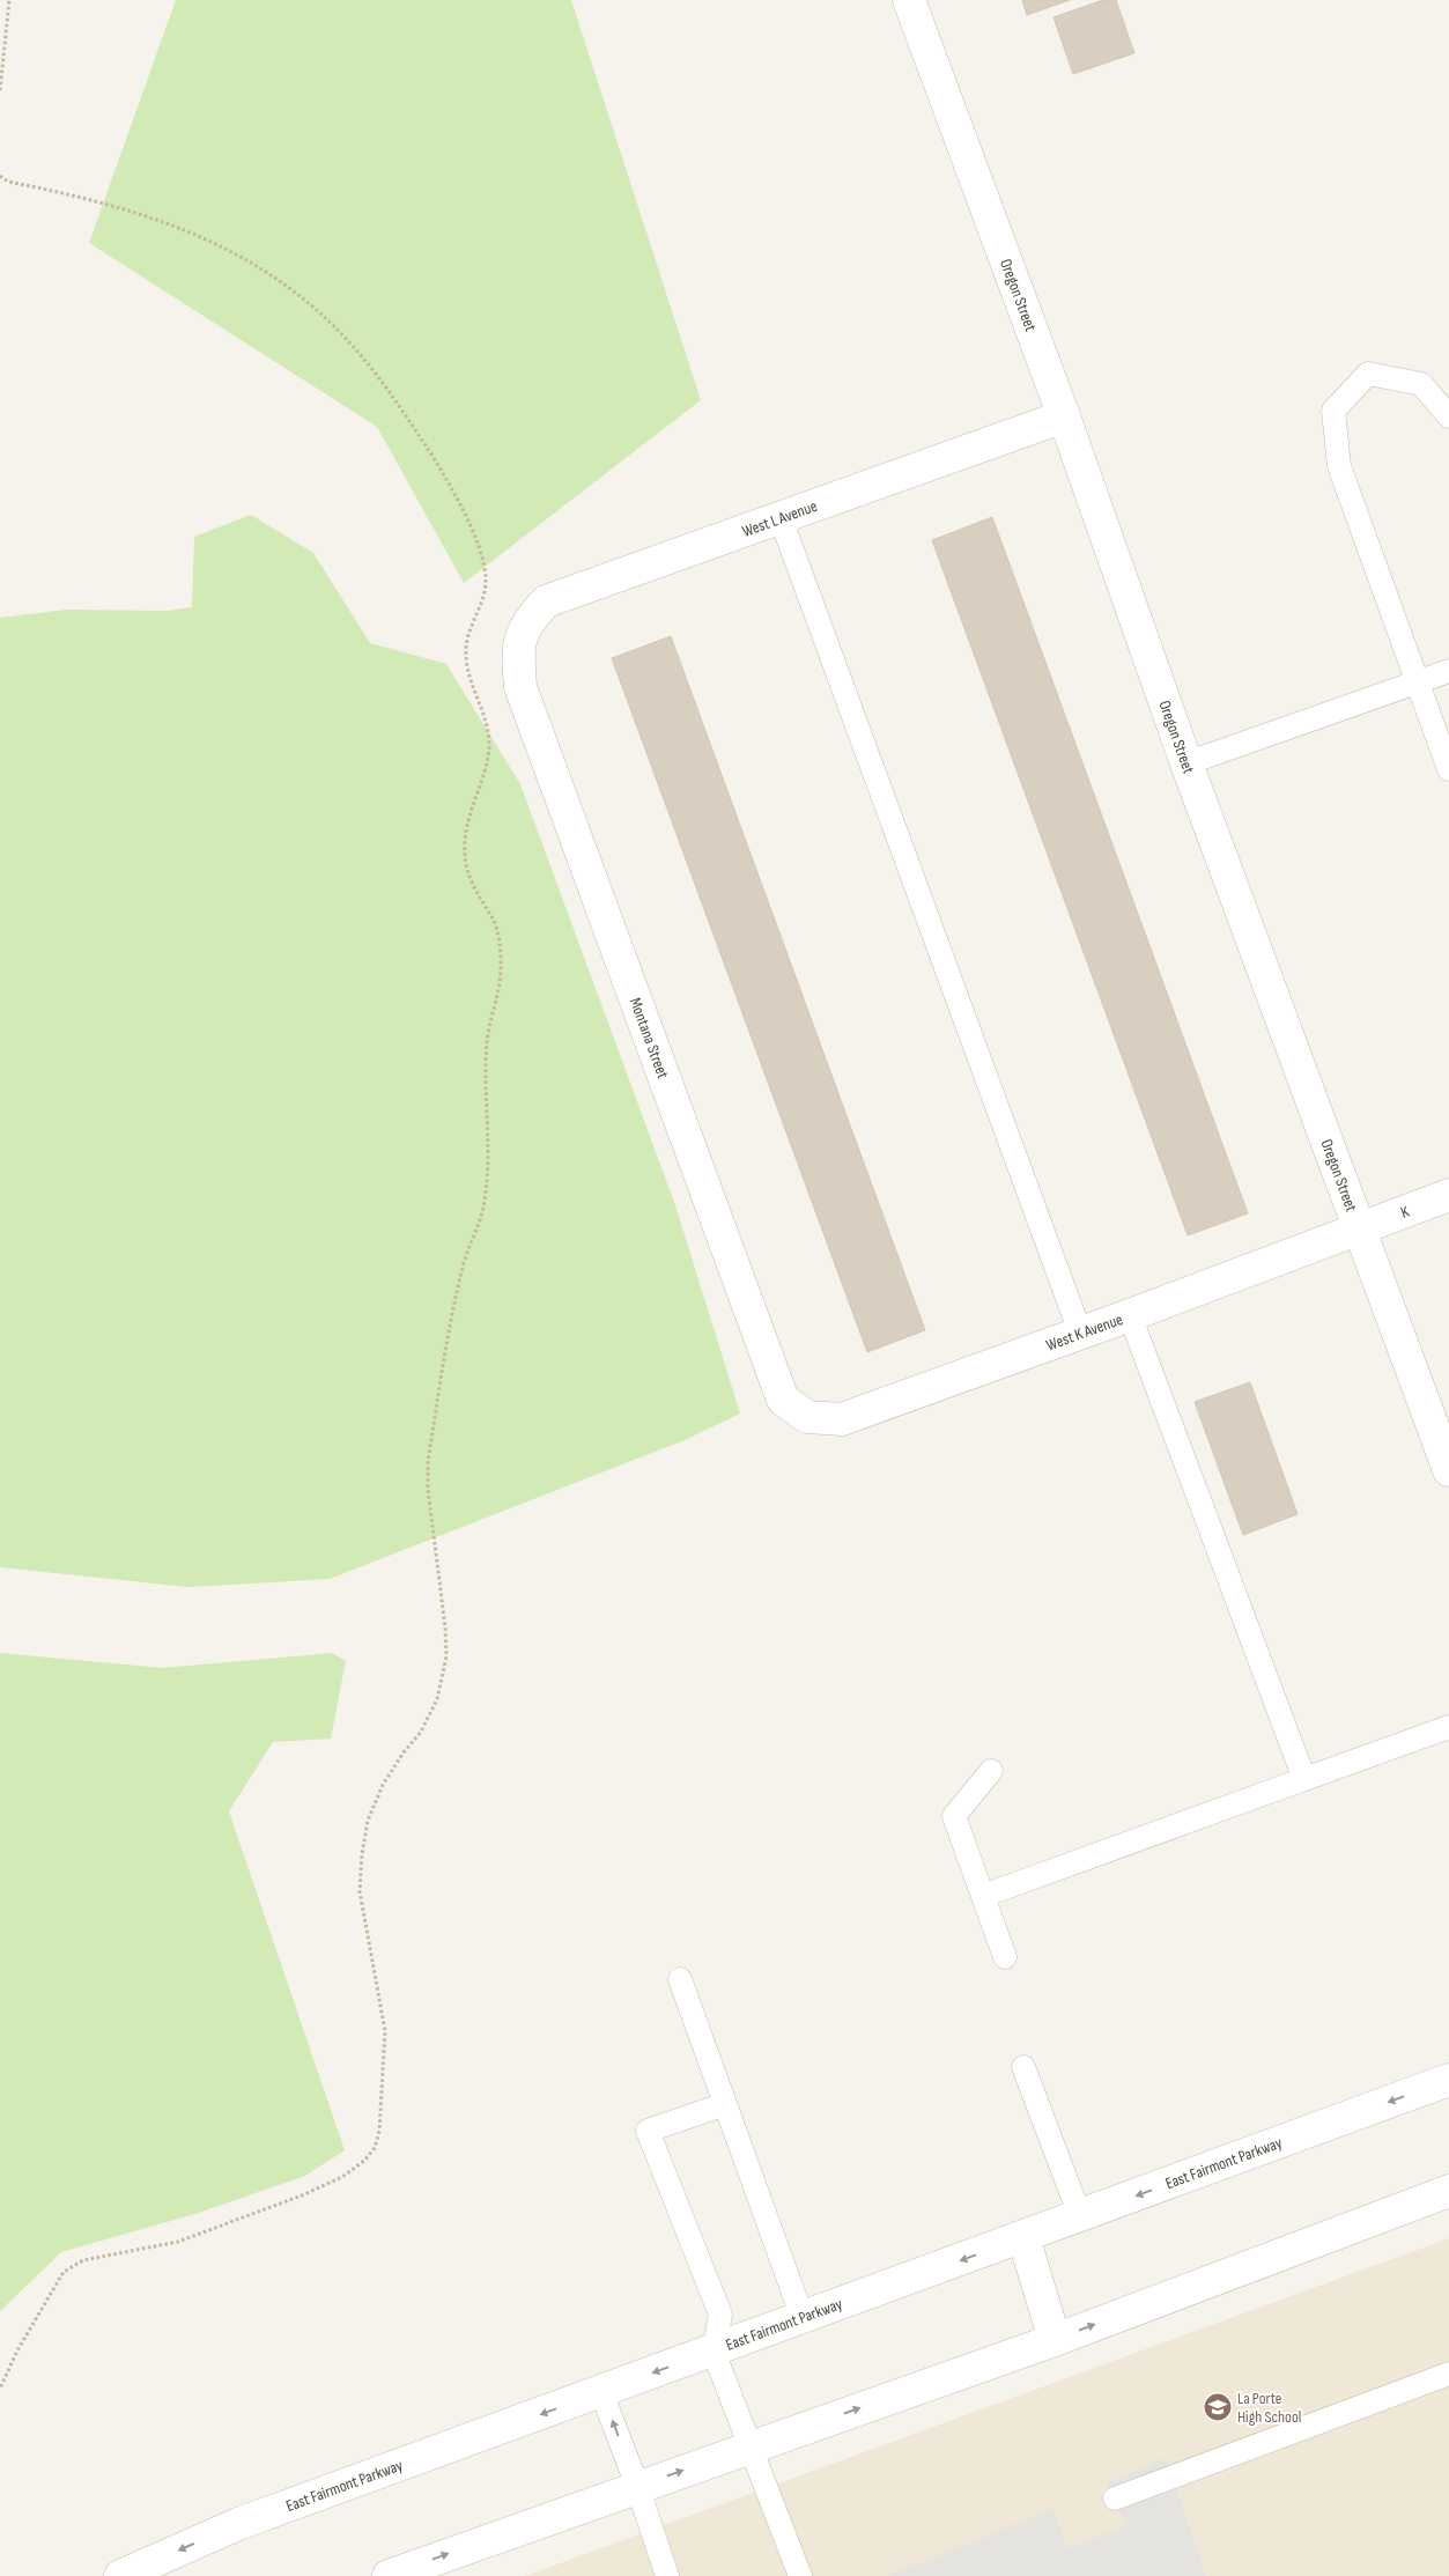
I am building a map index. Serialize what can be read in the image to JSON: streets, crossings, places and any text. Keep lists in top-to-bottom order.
{
  "streets": {
    "street": [
      "Oregon Street",
      "West L Avenue",
      "Montana Street",
      "K",
      "West K Avenue",
      "East Fairmont Parkway"
    ]
  },
  "crossings": [
    ["Oregon Street", "West L Avenue"],
    ["Oregon Street", "K"],
    ["Oregon Street", "West K Avenue"],
    ["West L Avenue", "Montana Street"],
    ["Montana Street", "West K Avenue"],
    ["K", "West K Avenue"]
  ],
  "places": {
    "school or university": ["La Porte High School"]
  }
}
